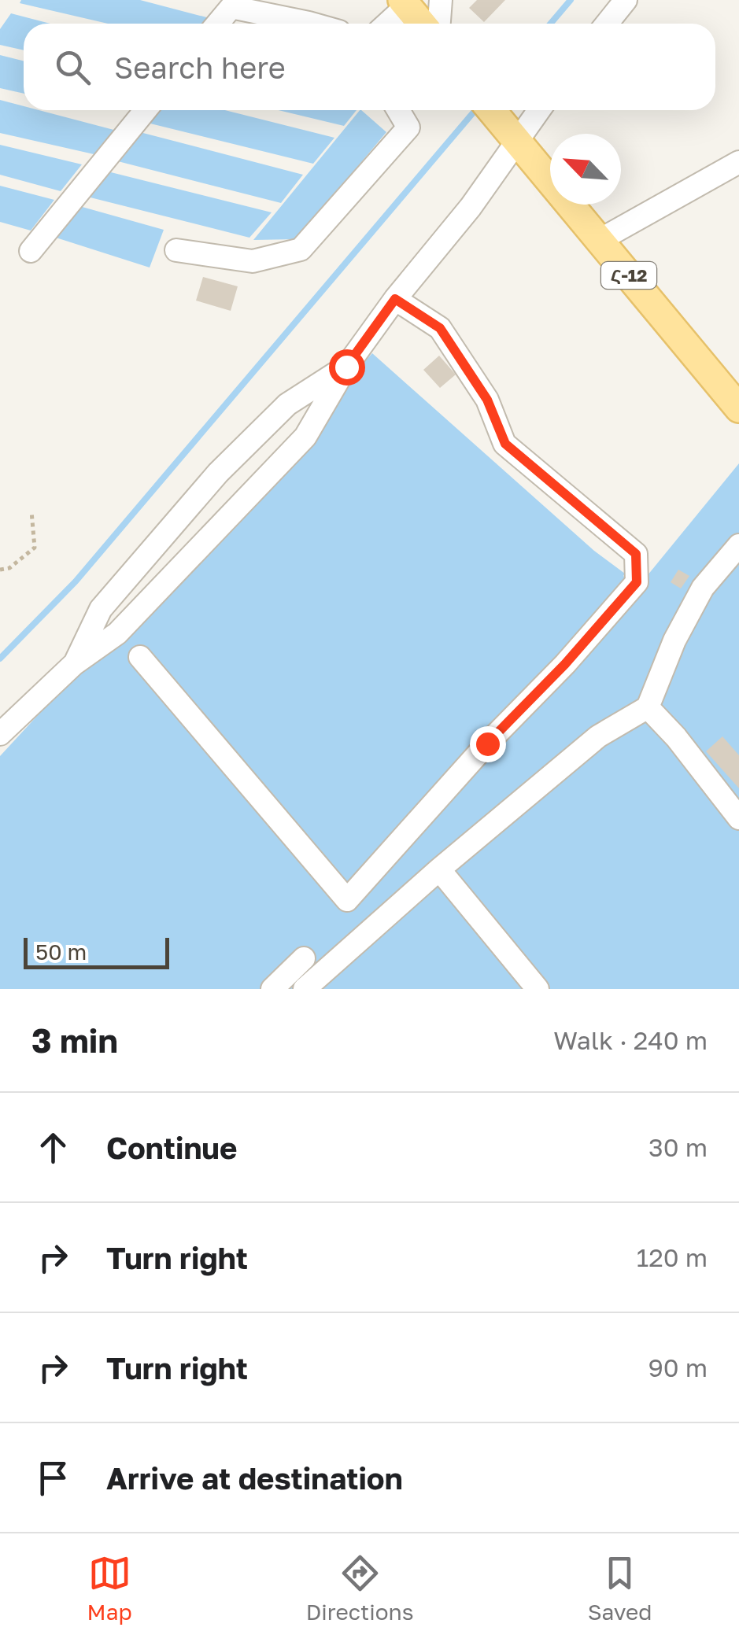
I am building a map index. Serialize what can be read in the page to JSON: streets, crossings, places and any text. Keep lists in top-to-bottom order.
{
  "streets": {
    "main road": ["Հ-12"]
  },
  "scale_bar": "50 m",
  "north": "top left",
  "page": {
    "search": "Search here",
    "scale": "50 m",
    "heading": ["3 min", "Walk · 240 m"],
    "list": [
      ["Continue", "30 m"],
      ["Turn right", "120 m"],
      ["Turn right", "90 m"],
      "Arrive at destination"
    ],
    "nav": ["Map", "Directions", "Saved"]
  }
}
